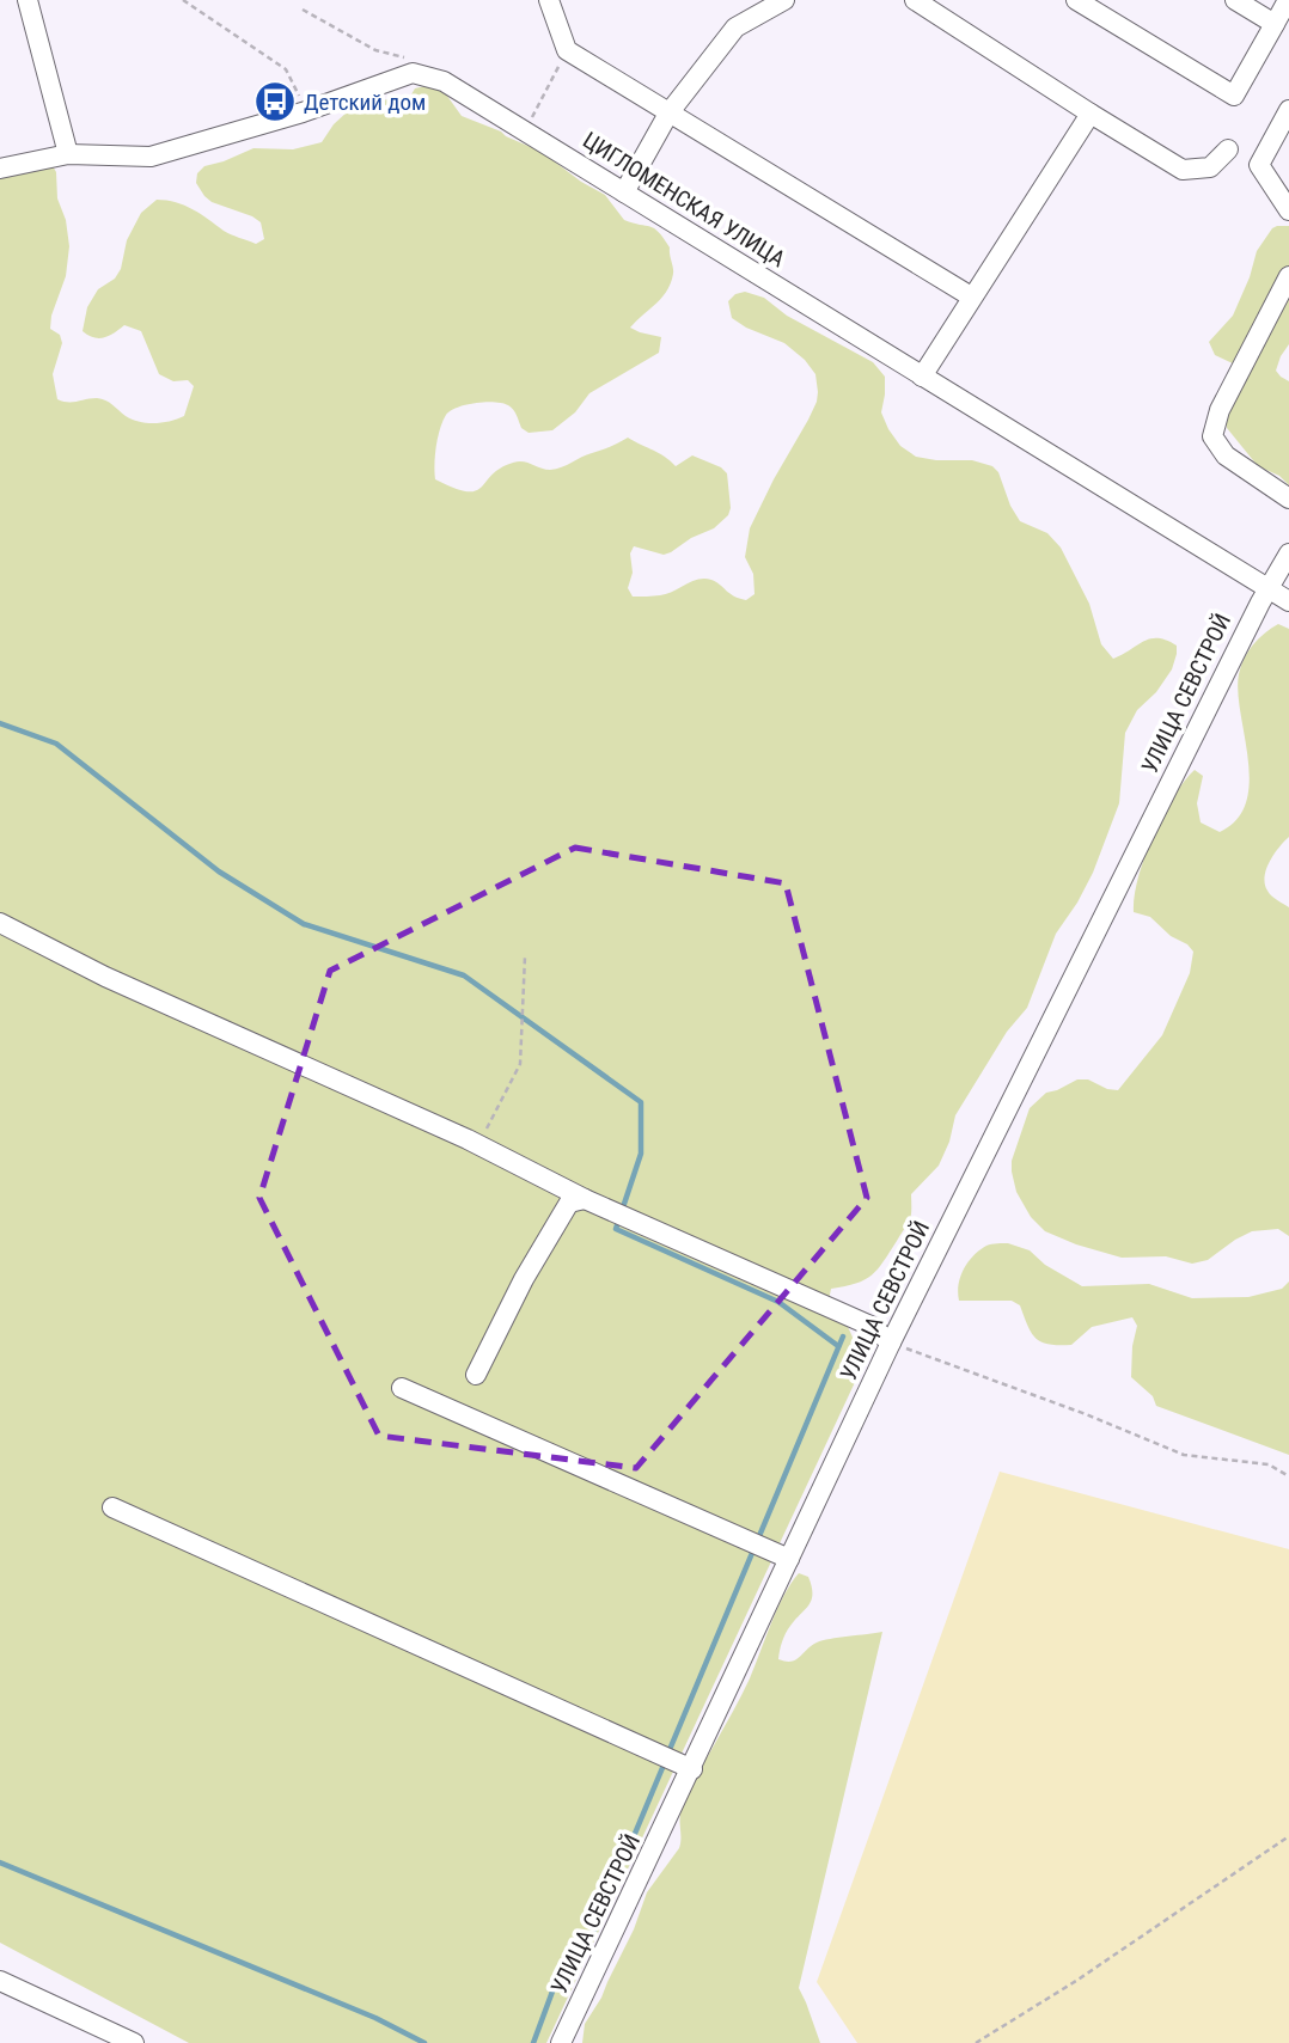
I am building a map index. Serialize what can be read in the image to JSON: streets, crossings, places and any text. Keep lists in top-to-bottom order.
{
  "streets": {
    "street": ["ЦИГЛОМЕНСКАЯ УЛИЦА", "УЛИЦА СЕВСТРОЙ"]
  },
  "crossings": [
    ["ЦИГЛОМЕНСКАЯ УЛИЦА", "УЛИЦА СЕВСТРОЙ"]
  ],
  "places": {
    "bus stop": ["Детский дом"]
  }
}
